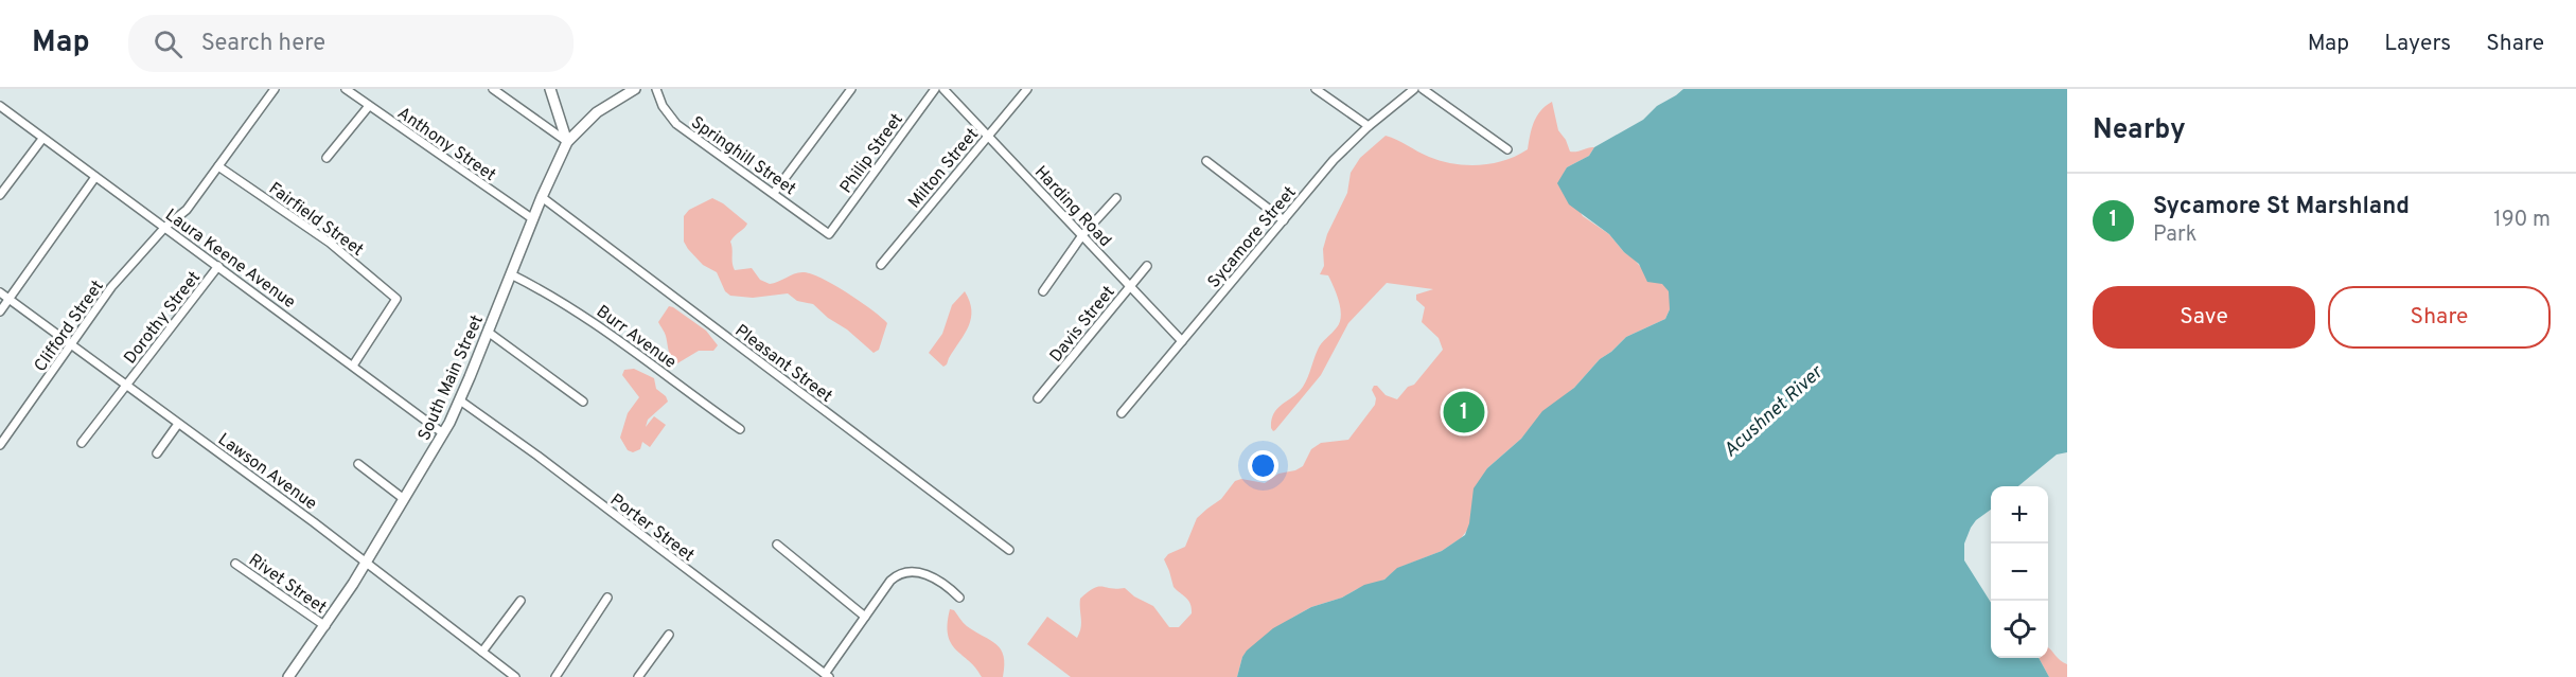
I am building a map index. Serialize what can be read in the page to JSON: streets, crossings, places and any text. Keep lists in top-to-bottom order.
{
  "streets": {
    "main road": ["South Main Street"],
    "street": [
      "Anthony Street",
      "Philip Street",
      "Springhill Street",
      "Milton Street",
      "Harding Road",
      "Fairfield Street",
      "Sycamore Street",
      "Laura Keene Avenue",
      "Dorothy Street",
      "Davis Street",
      "Clifford Street",
      "Burr Avenue",
      "Pleasant Street",
      "Lawson Avenue",
      "Porter Street",
      "Rivet Street"
    ]
  },
  "crossings": [
    ["Anthony Street", "South Main Street"],
    ["Philip Street", "Springhill Street"],
    ["Milton Street", "Harding Road"],
    ["Harding Road", "Sycamore Street"],
    ["Harding Road", "Davis Street"],
    ["Fairfield Street", "Laura Keene Avenue"],
    ["Fairfield Street", "Clifford Street"],
    ["Laura Keene Avenue", "Dorothy Street"],
    ["Laura Keene Avenue", "Clifford Street"],
    ["Laura Keene Avenue", "South Main Street"],
    ["Dorothy Street", "Lawson Avenue"],
    ["Clifford Street", "Lawson Avenue"],
    ["Burr Avenue", "South Main Street"],
    ["Pleasant Street", "South Main Street"],
    ["South Main Street", "Lawson Avenue"],
    ["South Main Street", "Porter Street"],
    ["South Main Street", "Rivet Street"]
  ],
  "water": ["Acushnet River"],
  "page": {
    "header": "Map",
    "search": "Search here",
    "nav": ["Map", "Layers", "Share"],
    "heading": "Nearby",
    "list": [
      {
        "mark": "1",
        "name": "Sycamore St Marshland",
        "note": "Park",
        "value": "190 m"
      }
    ],
    "buttons": ["Save", "Share"],
    "pins": "1",
    "map_buttons": ["+", "−"]
  }
}
